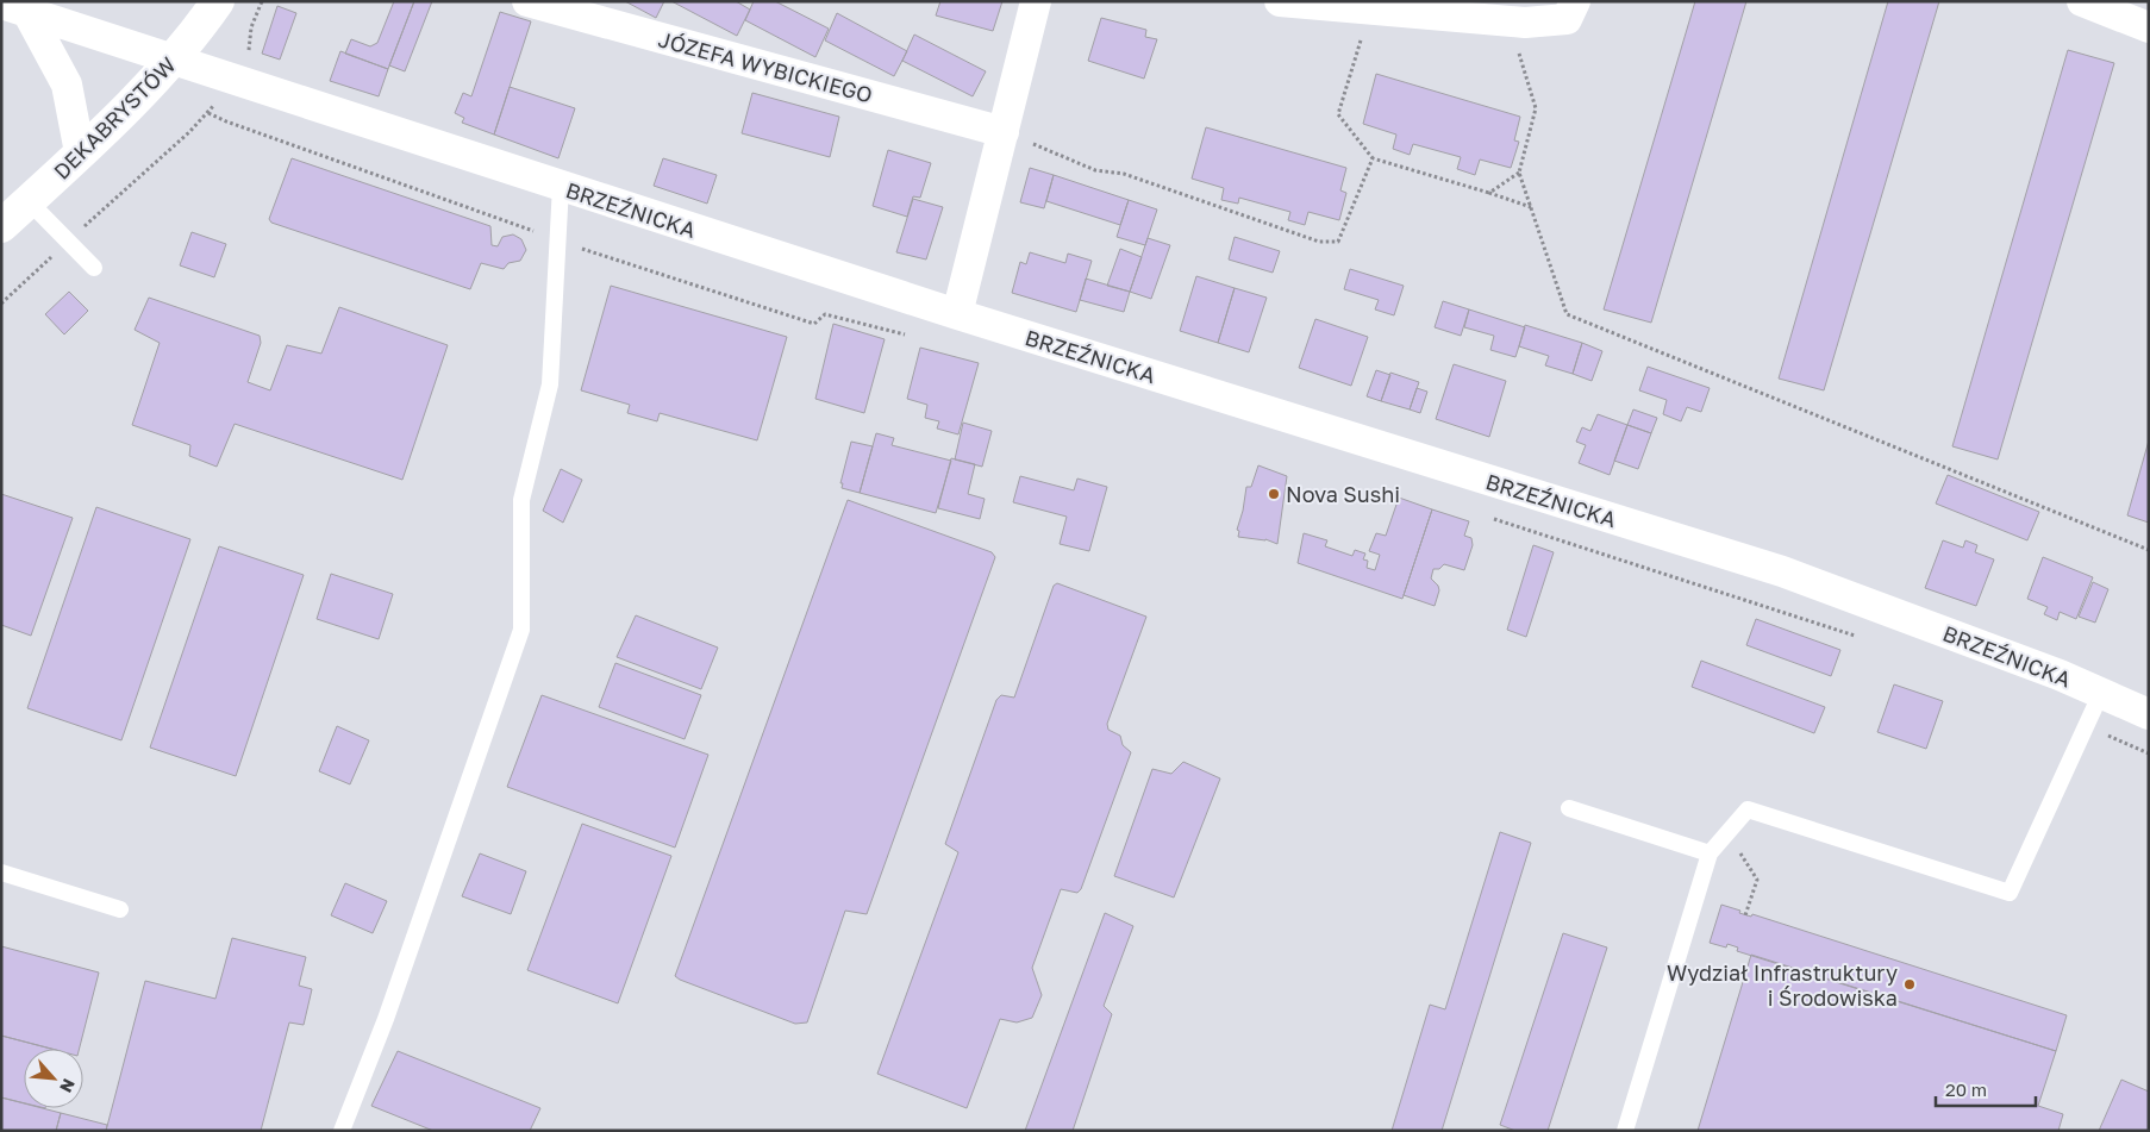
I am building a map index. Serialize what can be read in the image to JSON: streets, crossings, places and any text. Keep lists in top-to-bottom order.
{
  "streets": {
    "street": ["JÓZEFA WYBICKIEGO", "DEKABRYSTÓW", "BRZEŹNICKA"]
  },
  "crossings": [
    ["DEKABRYSTÓW", "BRZEŹNICKA"]
  ],
  "places": ["Nova Sushi", "Wydział Infrastruktury i Środowiska"],
  "scale_bar": "20 m",
  "north": "bottom right"
}
